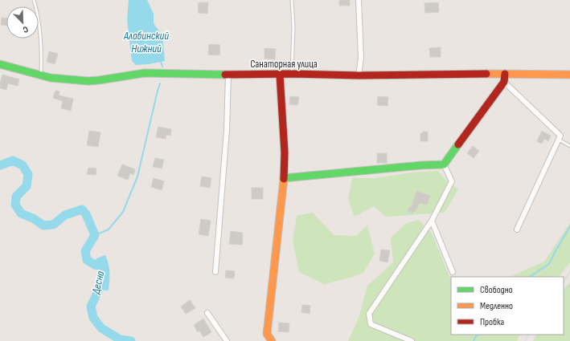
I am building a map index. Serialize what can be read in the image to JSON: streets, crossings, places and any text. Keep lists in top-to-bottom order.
{
  "streets": {
    "street": ["Санаторная улица"]
  },
  "water": ["Алабинский Нижний", "Десна"],
  "legend": ["Свободно", "Медленно", "Пробка"],
  "north": "bottom right"
}
